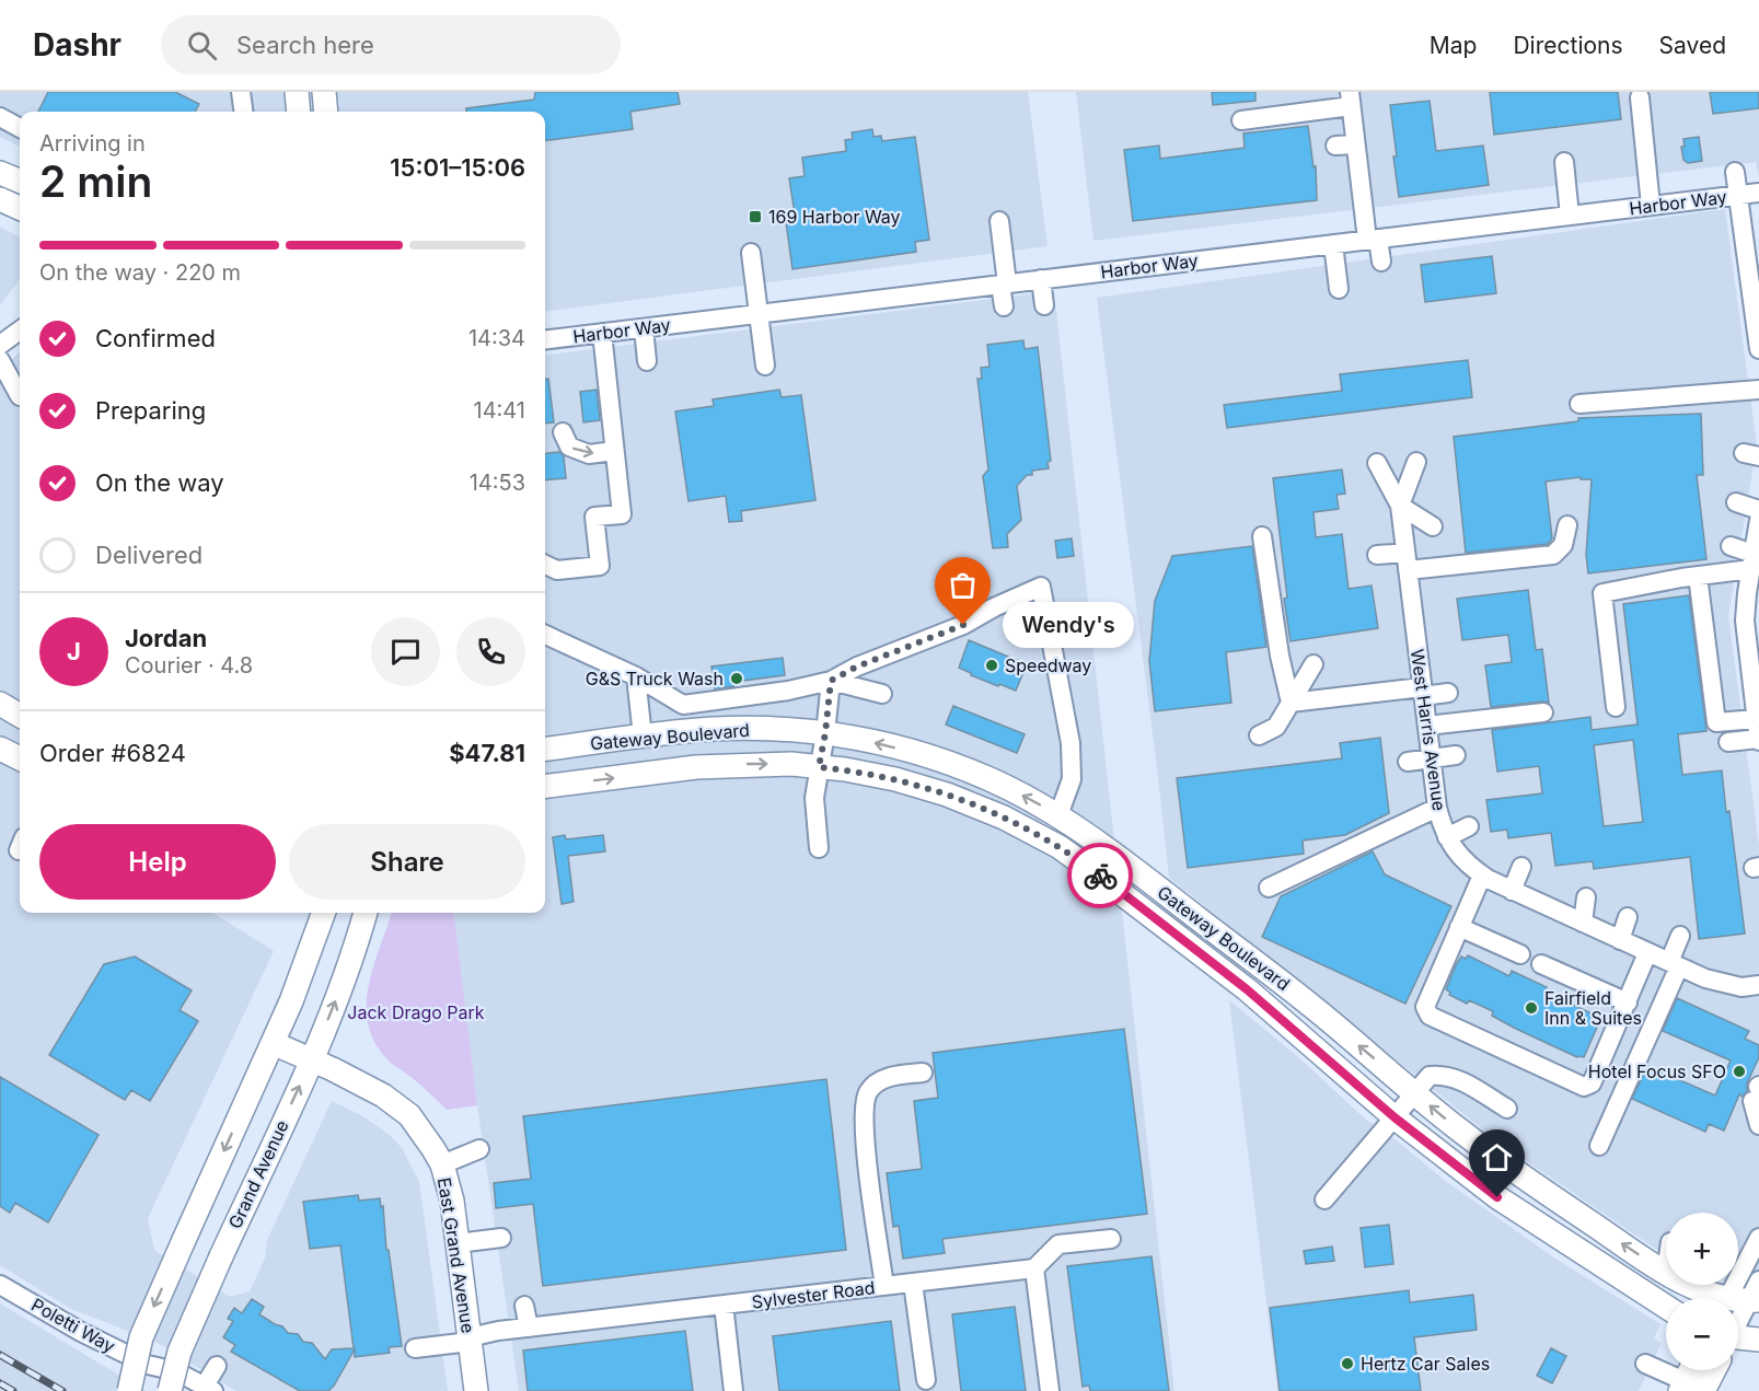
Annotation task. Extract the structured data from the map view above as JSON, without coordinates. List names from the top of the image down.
{
  "streets": {
    "main road": ["Gateway Boulevard", "Grand Avenue", "East Grand Avenue"],
    "street": [
      "Harbor Way",
      "West Harris Avenue",
      "Sylvester Road",
      "Poletti Way"
    ]
  },
  "crossings": [
    ["Grand Avenue", "East Grand Avenue"],
    ["East Grand Avenue", "Sylvester Road"]
  ],
  "parks": ["Jack Drago Park"],
  "places": {
    "transit": ["169 Harbor Way"],
    "other": [
      "Wendy's",
      "Speedway",
      "G&S Truck Wash",
      "Fairfield Inn & Suites",
      "Hotel Focus SFO",
      "Hertz Car Sales"
    ]
  },
  "page": {
    "header": "Dashr",
    "search": "Search here",
    "nav": ["Map", "Directions", "Saved"],
    "heading": ["2 min", "Arriving in", "15:01–15:06"],
    "panel": [
      "Jordan",
      "Courier · 4.8",
      "Order #6824",
      "$47.81"
    ],
    "bar": "On the way · 220 m",
    "list": [
      ["Confirmed", "14:34"],
      ["Preparing", "14:41"],
      ["On the way", "14:53"],
      "Delivered"
    ],
    "bubble": "Wendy's",
    "round": "J",
    "buttons": ["Help", "Share"],
    "map_buttons": ["+", "−"]
  }
}
